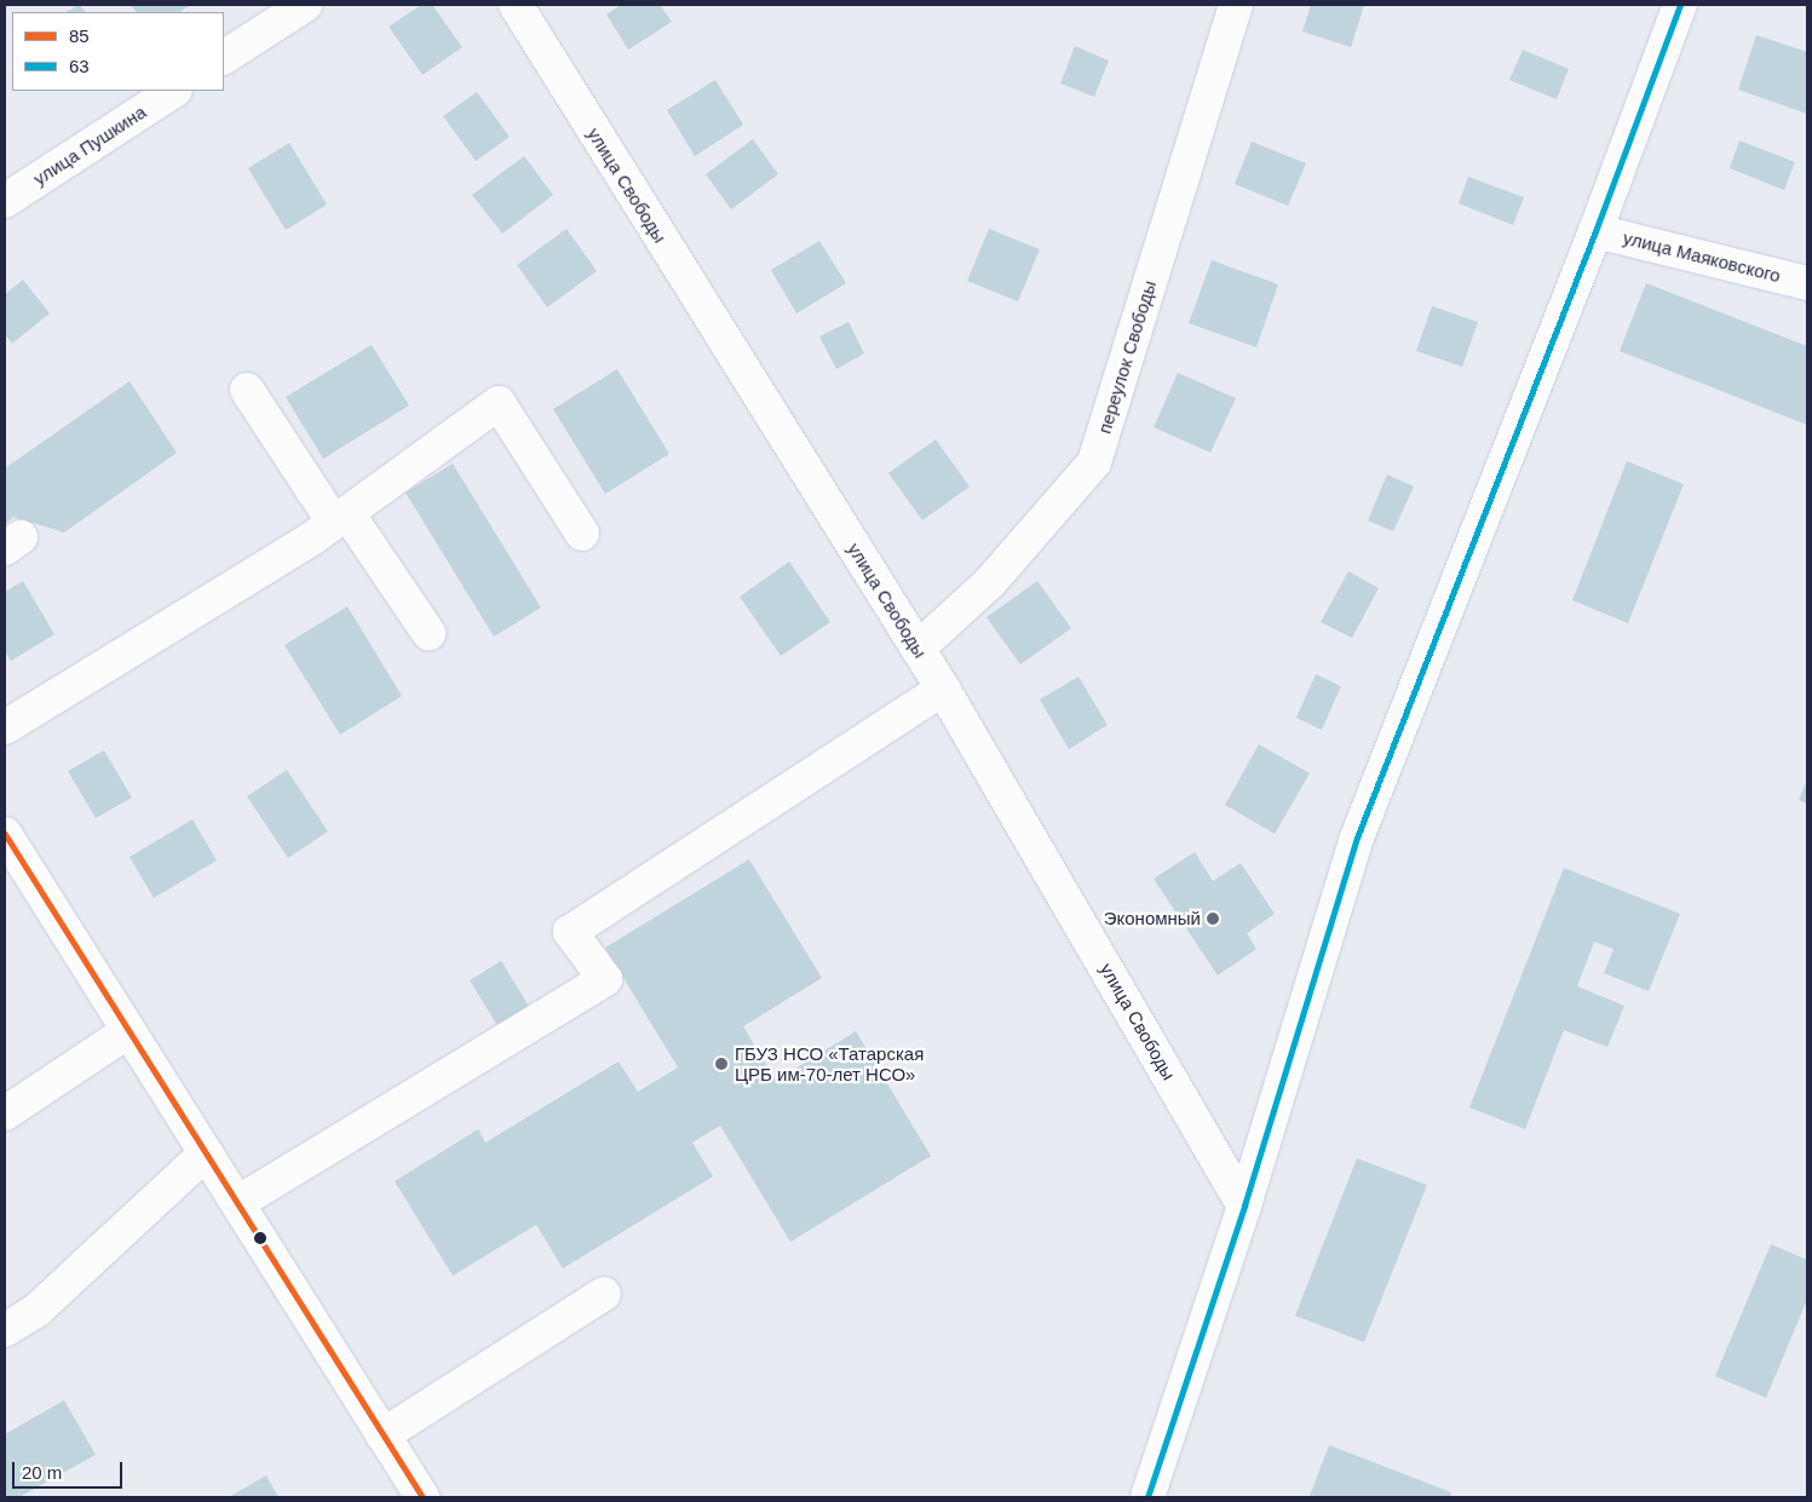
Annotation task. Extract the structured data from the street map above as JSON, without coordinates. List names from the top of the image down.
{
  "streets": {
    "street": [
      "улица Пушкина",
      "улица Свободы",
      "улица Маяковского",
      "переулок Свободы"
    ]
  },
  "crossings": [
    ["улица Свободы", "переулок Свободы"]
  ],
  "places": ["Экономный", "ГБУЗ НСО «Татарская ЦРБ им-70-лет НСО»"],
  "lines": ["transit line 63", "transit line 85"],
  "legend": ["85", "63"],
  "scale_bar": "20 m"
}
